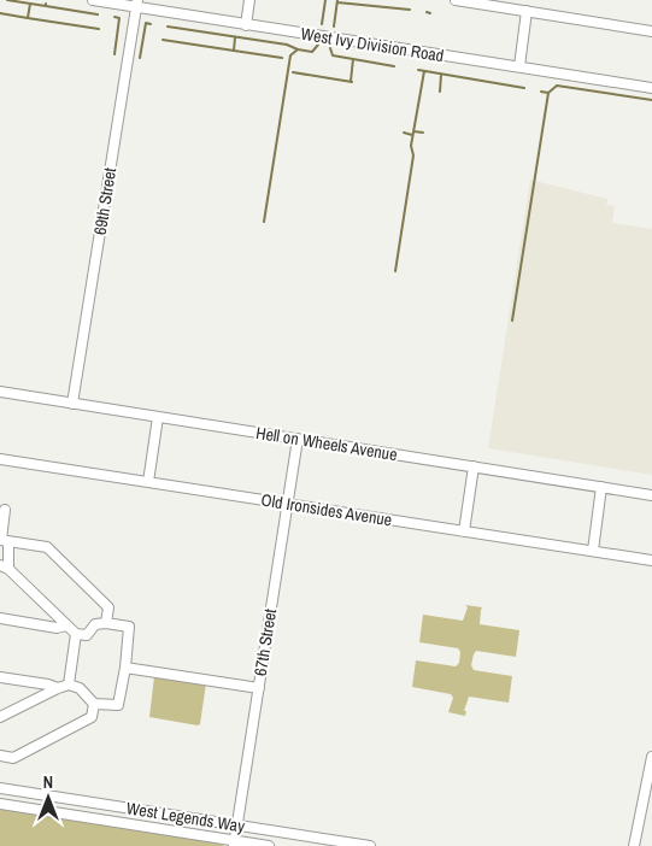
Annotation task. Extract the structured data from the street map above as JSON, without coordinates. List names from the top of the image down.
{
  "streets": {
    "street": [
      "West Ivy Division Road",
      "69th Street",
      "Hell on Wheels Avenue",
      "Old Ironsides Avenue",
      "67th Street",
      "West Legends Way"
    ]
  },
  "crossings": [
    ["West Ivy Division Road", "69th Street"],
    ["69th Street", "Hell on Wheels Avenue"],
    ["Hell on Wheels Avenue", "67th Street"],
    ["Old Ironsides Avenue", "67th Street"],
    ["67th Street", "West Legends Way"]
  ],
  "north": "top"
}
